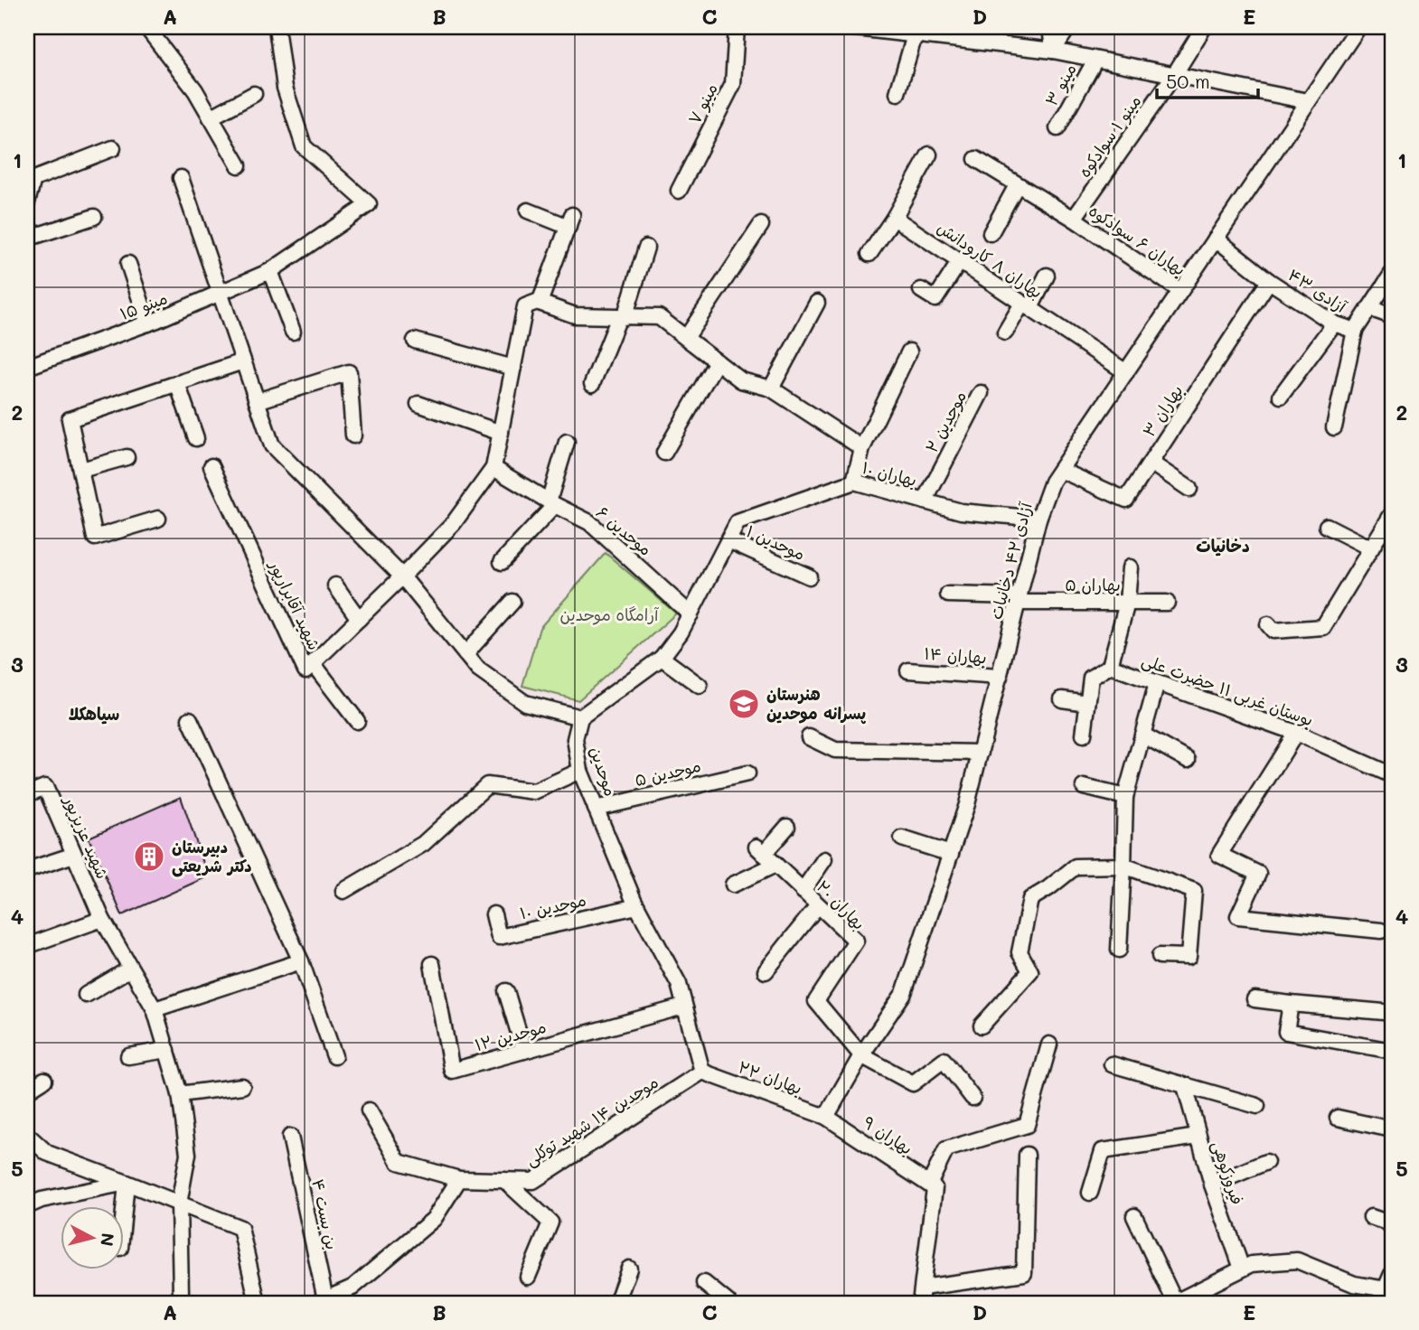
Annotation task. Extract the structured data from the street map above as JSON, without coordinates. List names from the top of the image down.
{
  "streets": {
    "street": [
      "مینو ۳",
      "مینو ۷",
      "مینو ۱ سوادکوه",
      "بهاران ۶ سوادکوه",
      "بهاران ۸ کارودانش",
      "آزادی ۴۳",
      "مینو ۱۵",
      "بهاران ۳",
      "موحدین ۲",
      "بهاران ۱۰",
      "موحدین ۶",
      "موحدین ۱",
      "آزادی ۴۲ دخانیات",
      "بهاران ۵",
      "شهید آقابرارپور",
      "بهاران ۱۴",
      "بوستان غربی ۱۱ حضرت علی",
      "موحدین",
      "موحدین ۵",
      "شهید عزیزپور",
      "بهاران ۲۰",
      "موحدین ۱۰",
      "موحدین ۱۲",
      "بهاران ۲۲",
      "موحدین ۱۴ شهید توکلی",
      "بهاران ۹",
      "فیروزکوهی",
      "بن بست ۴"
    ]
  },
  "crossings": [
    ["مینو ۱ سوادکوه", "بهاران ۶ سوادکوه"],
    ["بهاران ۶ سوادکوه", "آزادی ۴۲ دخانیات"],
    ["بهاران ۸ کارودانش", "آزادی ۴۲ دخانیات"],
    ["آزادی ۴۳", "بهاران ۳"],
    ["آزادی ۴۳", "آزادی ۴۲ دخانیات"],
    ["بهاران ۳", "آزادی ۴۲ دخانیات"],
    ["موحدین ۲", "بهاران ۱۰"],
    ["بهاران ۱۰", "موحدین ۱"],
    ["بهاران ۱۰", "آزادی ۴۲ دخانیات"],
    ["موحدین ۶", "شهید آقابرارپور"],
    ["آزادی ۴۲ دخانیات", "بهاران ۵"],
    ["آزادی ۴۲ دخانیات", "بهاران ۱۴"],
    ["آزادی ۴۲ دخانیات", "بهاران ۲۰"],
    ["آزادی ۴۲ دخانیات", "بهاران ۲۲"],
    ["آزادی ۴۲ دخانیات", "بهاران ۹"],
    ["موحدین", "موحدین ۵"],
    ["موحدین", "موحدین ۱۰"],
    ["موحدین", "موحدین ۱۲"],
    ["موحدین", "بهاران ۲۲"],
    ["موحدین", "موحدین ۱۴ شهید توکلی"],
    ["بهاران ۲۲", "موحدین ۱۴ شهید توکلی"],
    ["بهاران ۲۲", "بهاران ۹"]
  ],
  "districts": ["دخانیات", "سیاهکلا"],
  "parks": ["آرامگاه موحدین"],
  "places": {
    "school or university": ["هنرستان پسرانه موحدین"],
    "building": ["دبیرستان دکتر شریعتی"]
  },
  "scale_bar": "50 m",
  "north": "right",
  "grid": {
    "columns": [
      "A",
      "B",
      "C",
      "D",
      "E"
    ],
    "rows": [
      "1",
      "2",
      "3",
      "4",
      "5"
    ]
  }
}
